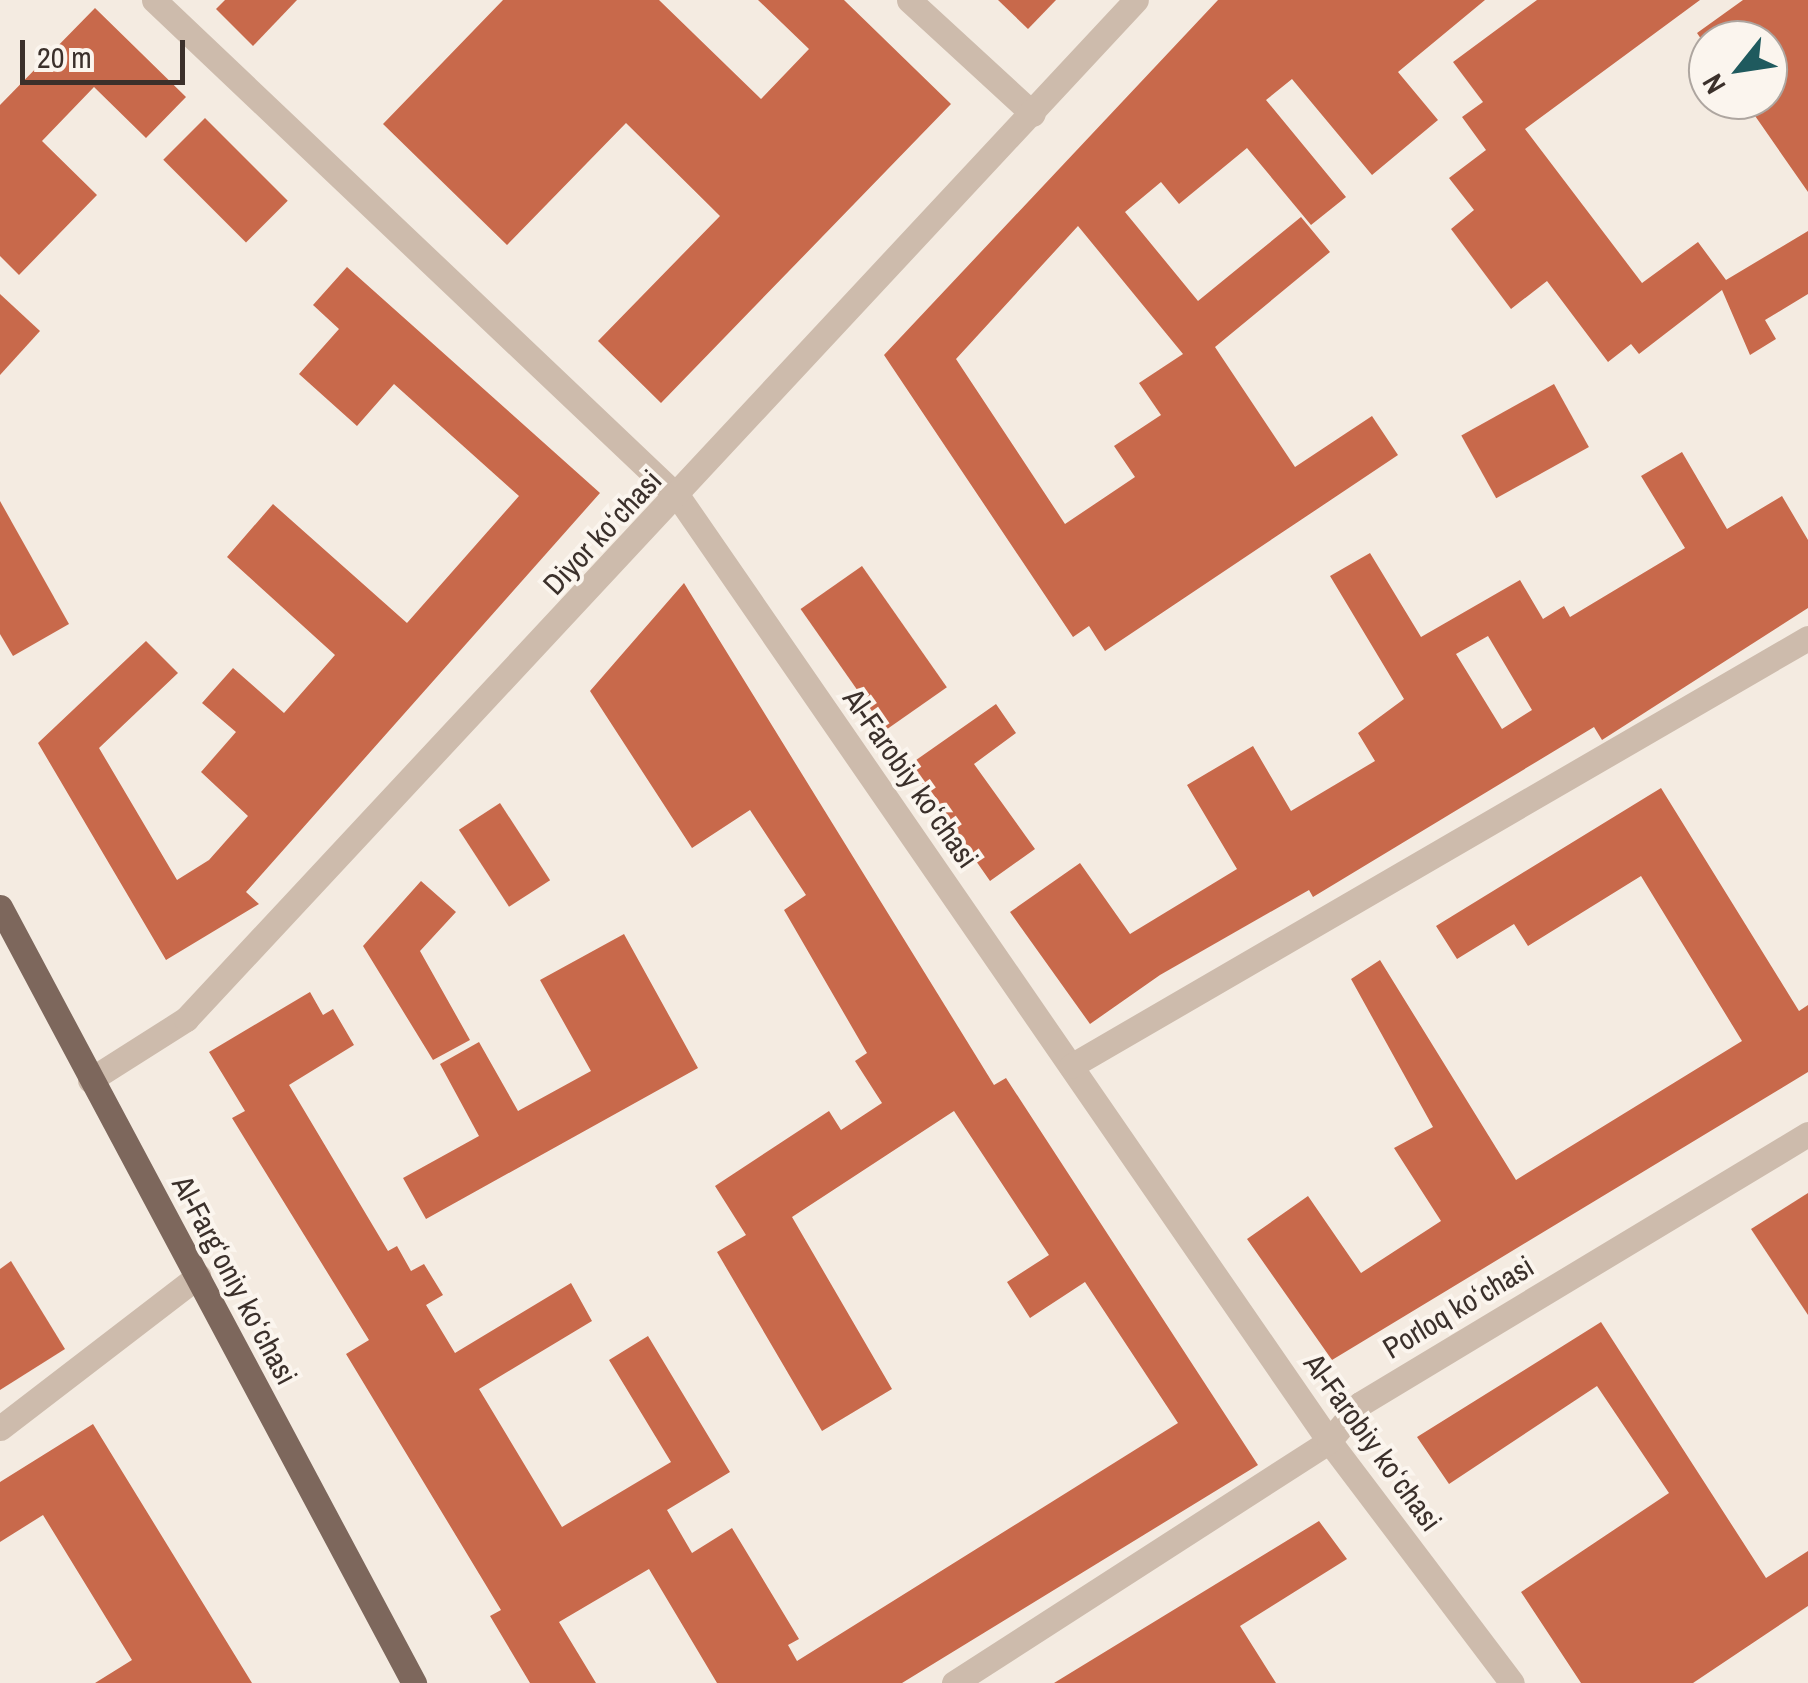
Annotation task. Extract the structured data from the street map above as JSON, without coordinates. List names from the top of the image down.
{
  "streets": {
    "main road": ["Al-Fargʻoniy koʻchasi"],
    "street": ["Diyor koʻchasi", "Al-Farobiy koʻchasi", "Porloq koʻchasi"]
  },
  "crossings": [
    ["Diyor koʻchasi", "Al-Farobiy koʻchasi"],
    ["Diyor koʻchasi", "Al-Fargʻoniy koʻchasi"],
    ["Al-Farobiy koʻchasi", "Porloq koʻchasi"]
  ],
  "scale_bar": "20 m",
  "north": "bottom left"
}
